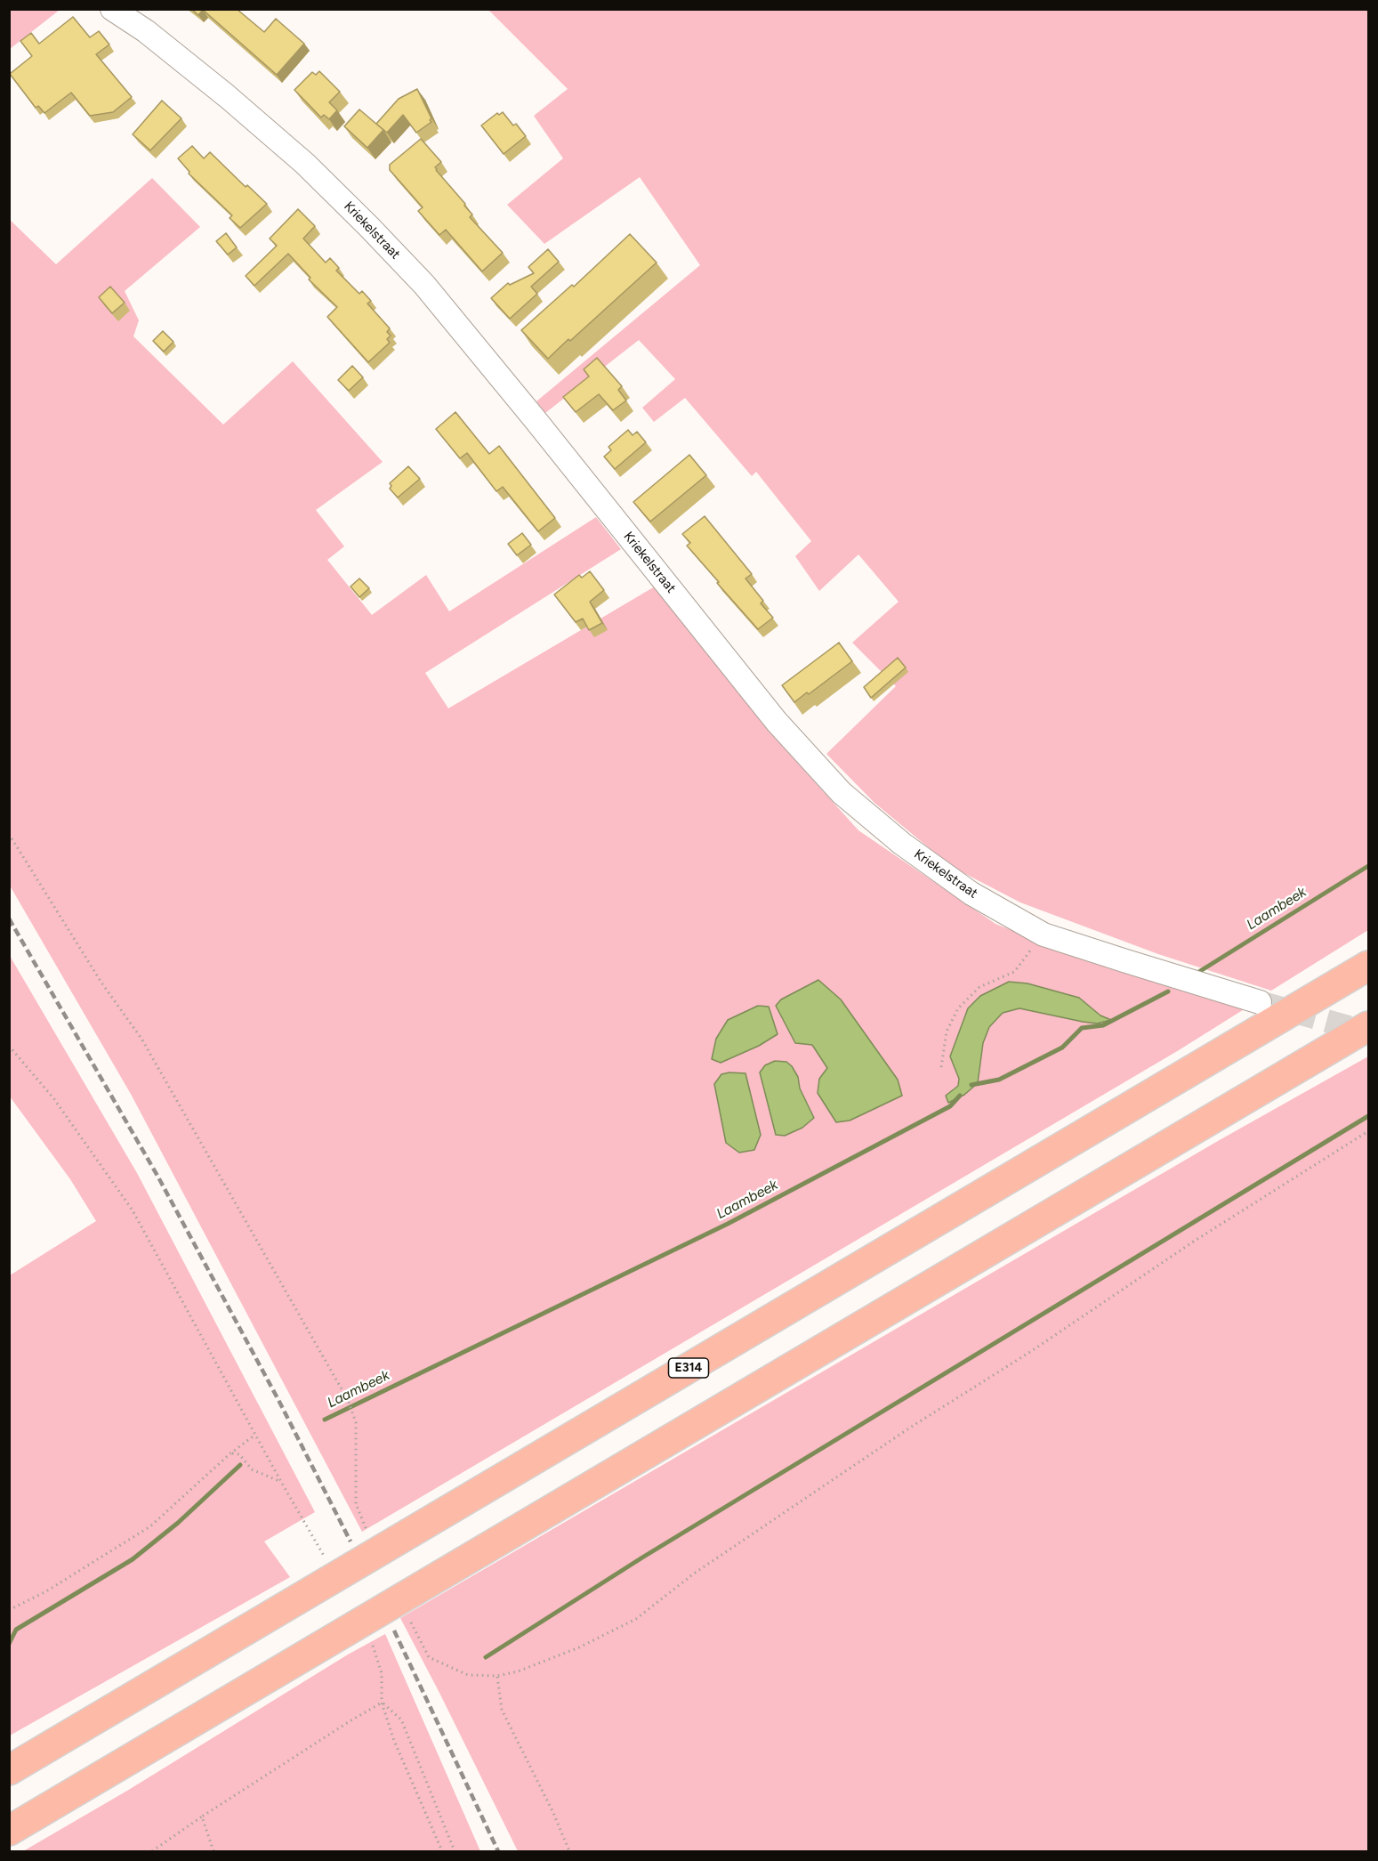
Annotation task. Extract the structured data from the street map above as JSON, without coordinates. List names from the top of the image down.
{
  "streets": {
    "highway": ["E314"],
    "street": ["Kriekelstraat"]
  },
  "water": ["Laambeek"]
}
